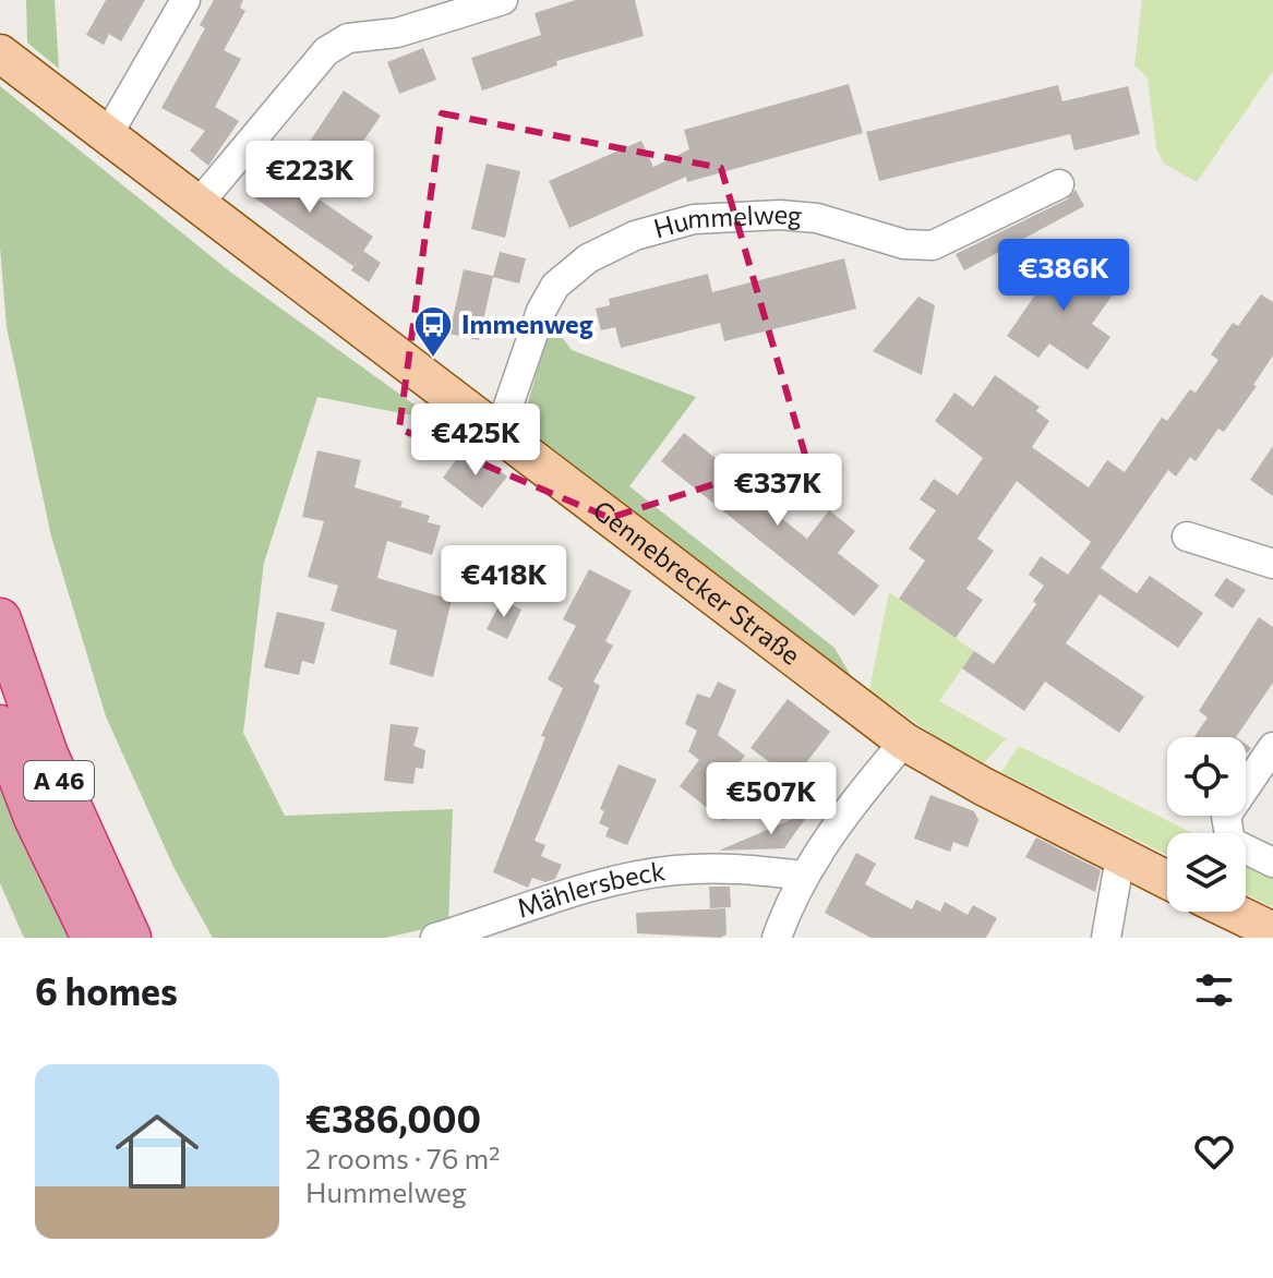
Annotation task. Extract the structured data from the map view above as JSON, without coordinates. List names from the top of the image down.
{
  "streets": {
    "highway": ["A 46"],
    "main road": ["Gennebrecker Straße"],
    "street": ["Hummelweg", "Mählersbeck"]
  },
  "crossings": [
    ["Hummelweg", "Gennebrecker Straße"]
  ],
  "places": {
    "bus stop": ["Immenweg"]
  },
  "page": {
    "price": [
      "€223K",
      "€386K",
      "€425K",
      "€337K",
      "€418K",
      "€507K"
    ],
    "heading": "6 homes",
    "list": [
      {
        "name": "€386,000",
        "note": "2 rooms · 76 m² · Hummelweg"
      }
    ]
  }
}
